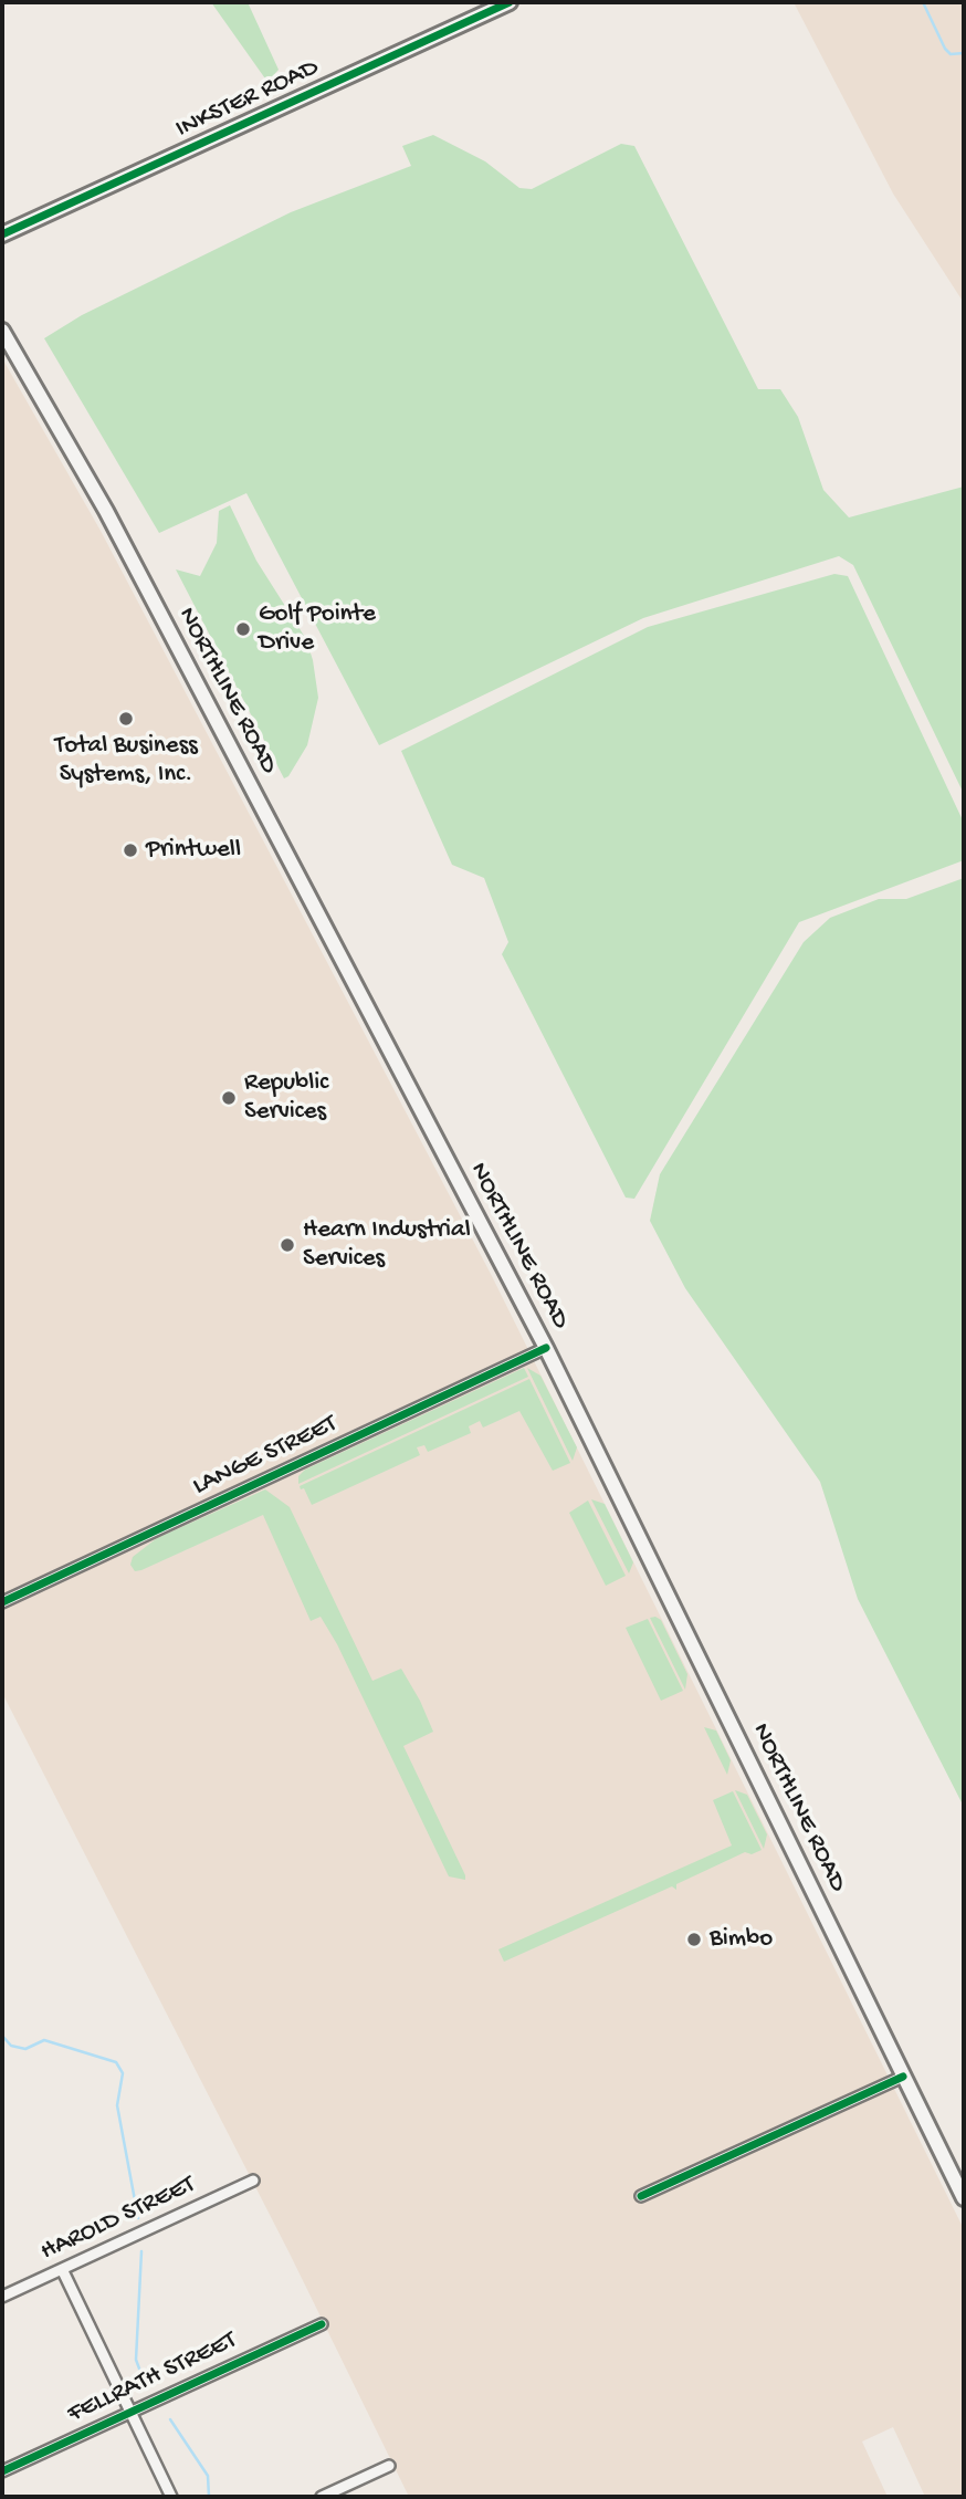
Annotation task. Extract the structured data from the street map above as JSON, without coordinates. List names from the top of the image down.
{
  "streets": {
    "main road": ["INKSTER ROAD", "NORTHLINE ROAD"],
    "street": ["LANGE STREET", "HAROLD STREET", "FELLRATH STREET"]
  },
  "crossings": [
    ["NORTHLINE ROAD", "LANGE STREET"]
  ],
  "places": [
    "Golf Pointe Drive",
    "Total Business Systems, Inc.",
    "Printwell",
    "Republic Services",
    "Hearn Industrial Services",
    "Bimbo"
  ]
}
